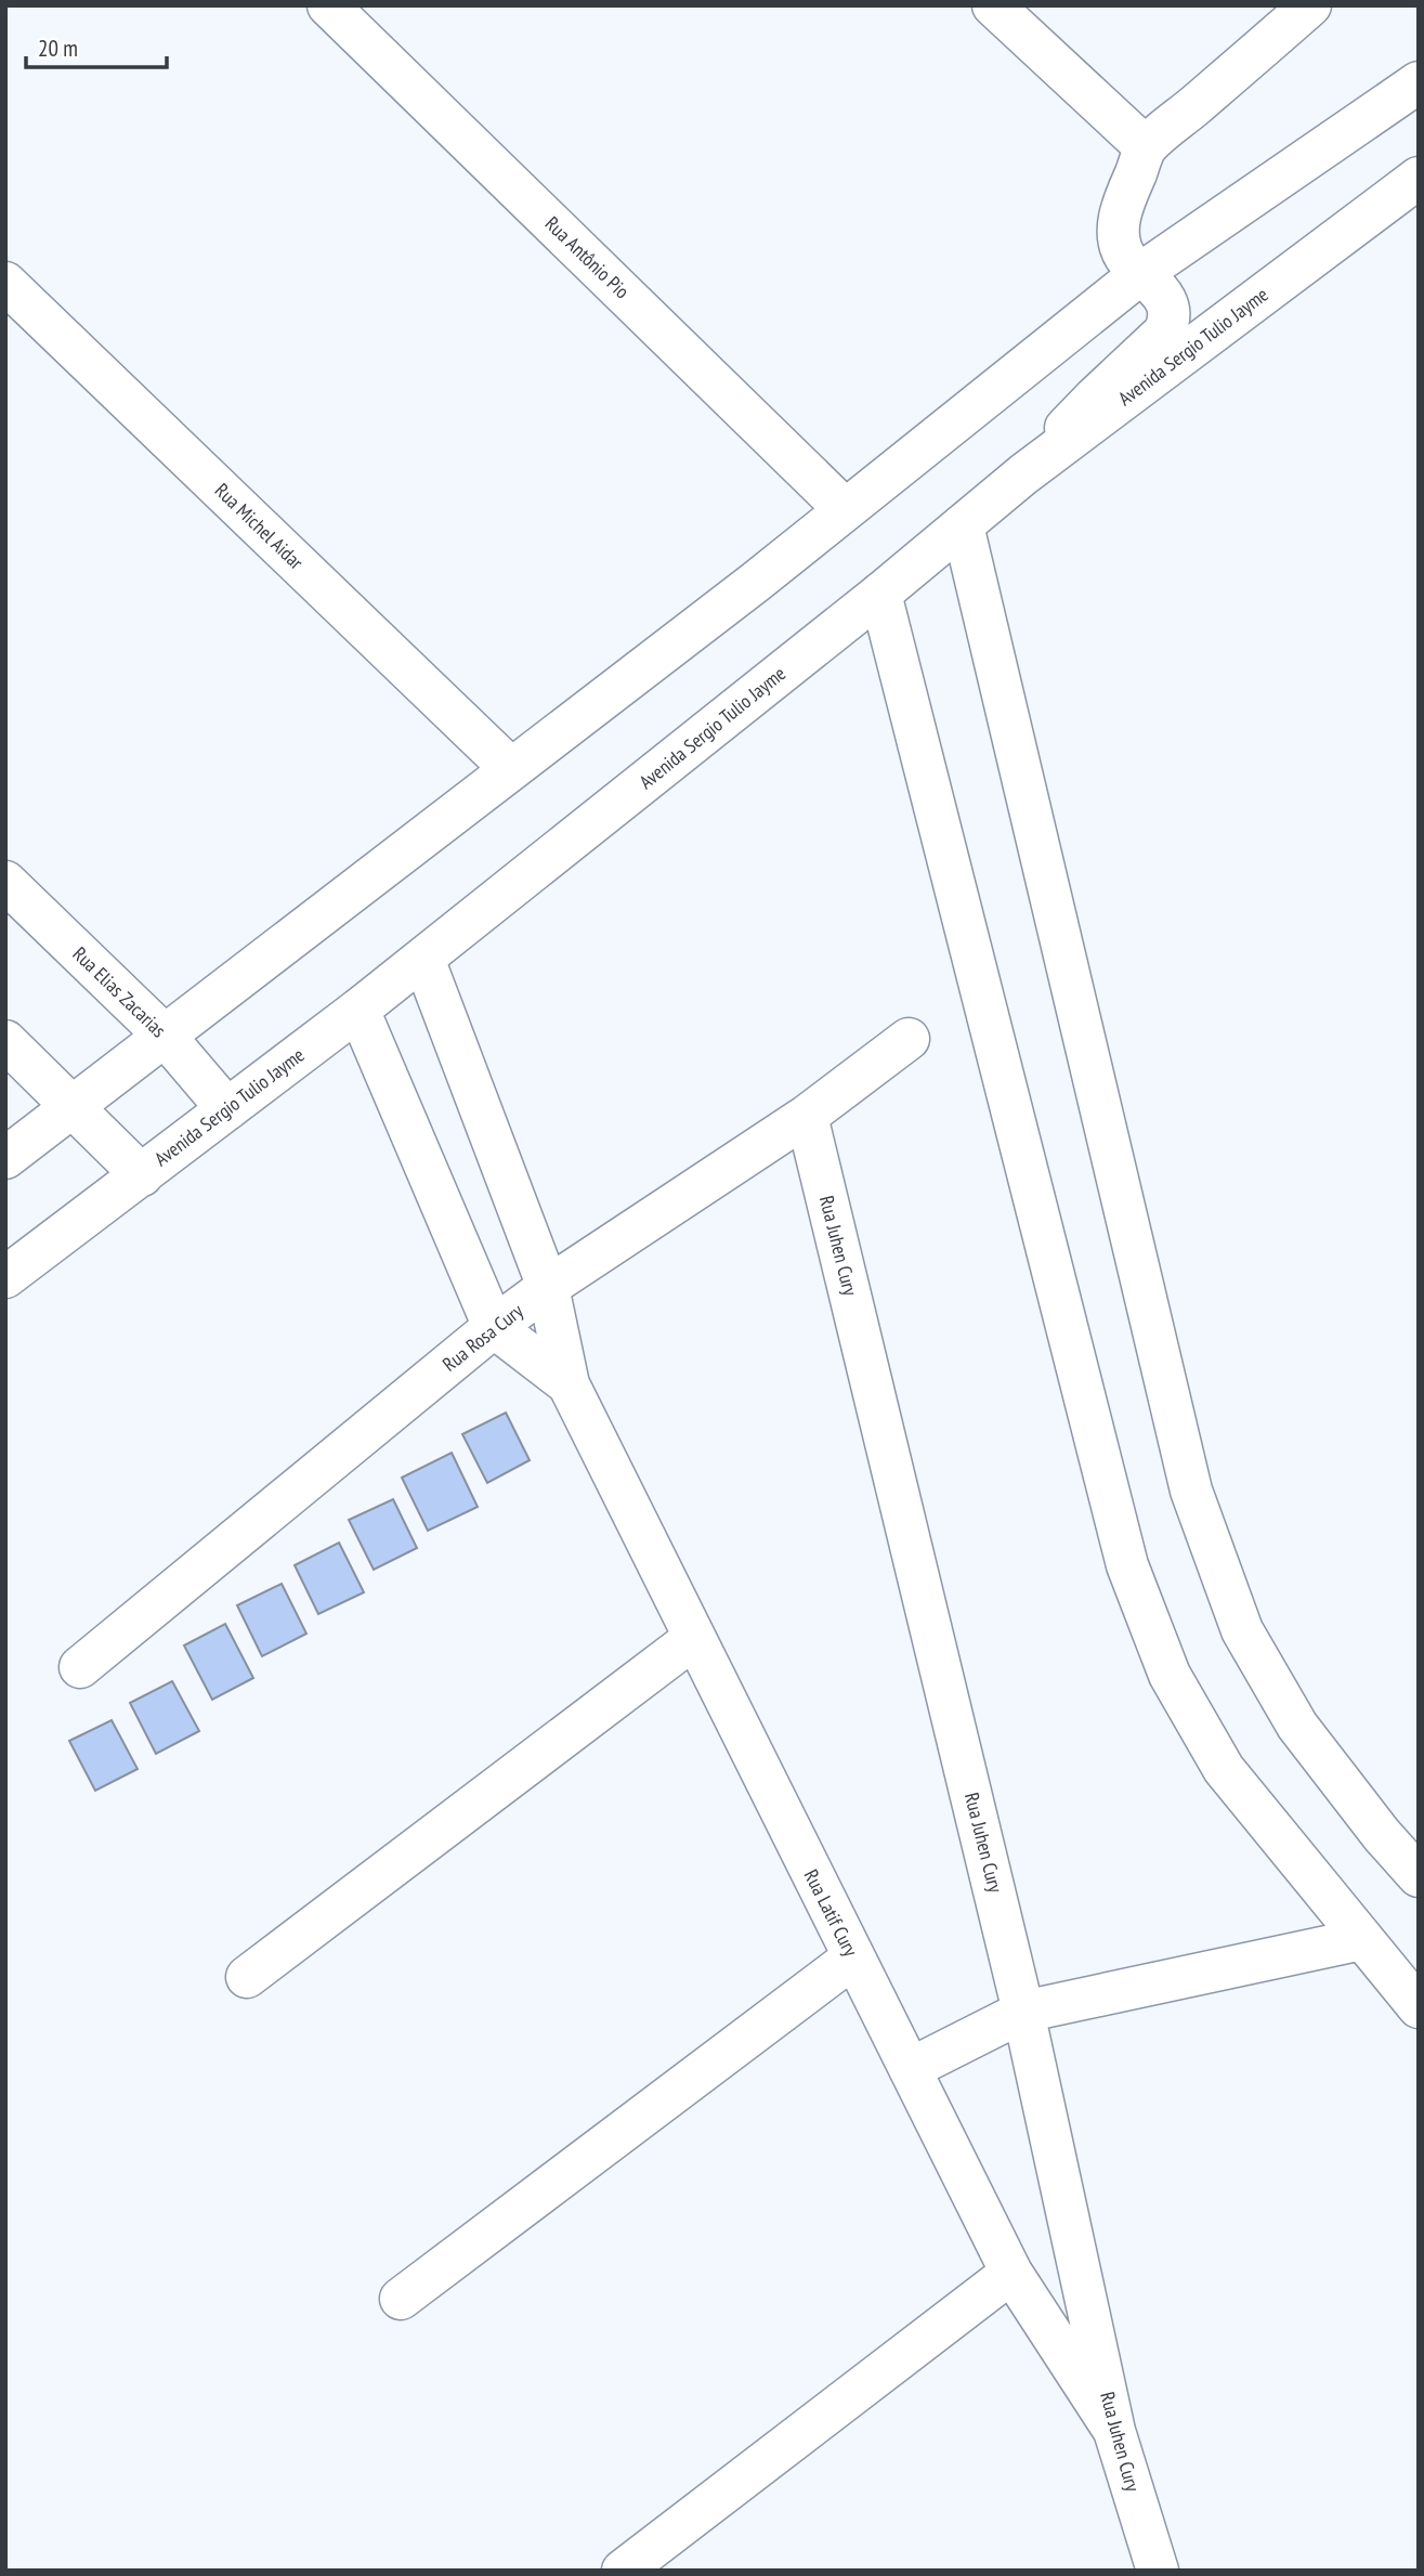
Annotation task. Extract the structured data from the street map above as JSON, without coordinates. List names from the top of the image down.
{
  "streets": {
    "street": [
      "Rua Antônio Pio",
      "Avenida Sergio Tulio Jayme",
      "Rua Michel Aidar",
      "Rua Elias Zacarias",
      "Rua Juhen Cury",
      "Rua Rosa Cury",
      "Rua Latif Cury"
    ]
  },
  "crossings": [
    ["Avenida Sergio Tulio Jayme", "Rua Elias Zacarias"],
    ["Avenida Sergio Tulio Jayme", "Rua Latif Cury"],
    ["Rua Juhen Cury", "Rua Rosa Cury"],
    ["Rua Juhen Cury", "Rua Latif Cury"],
    ["Rua Rosa Cury", "Rua Latif Cury"]
  ],
  "scale_bar": "20 m"
}
